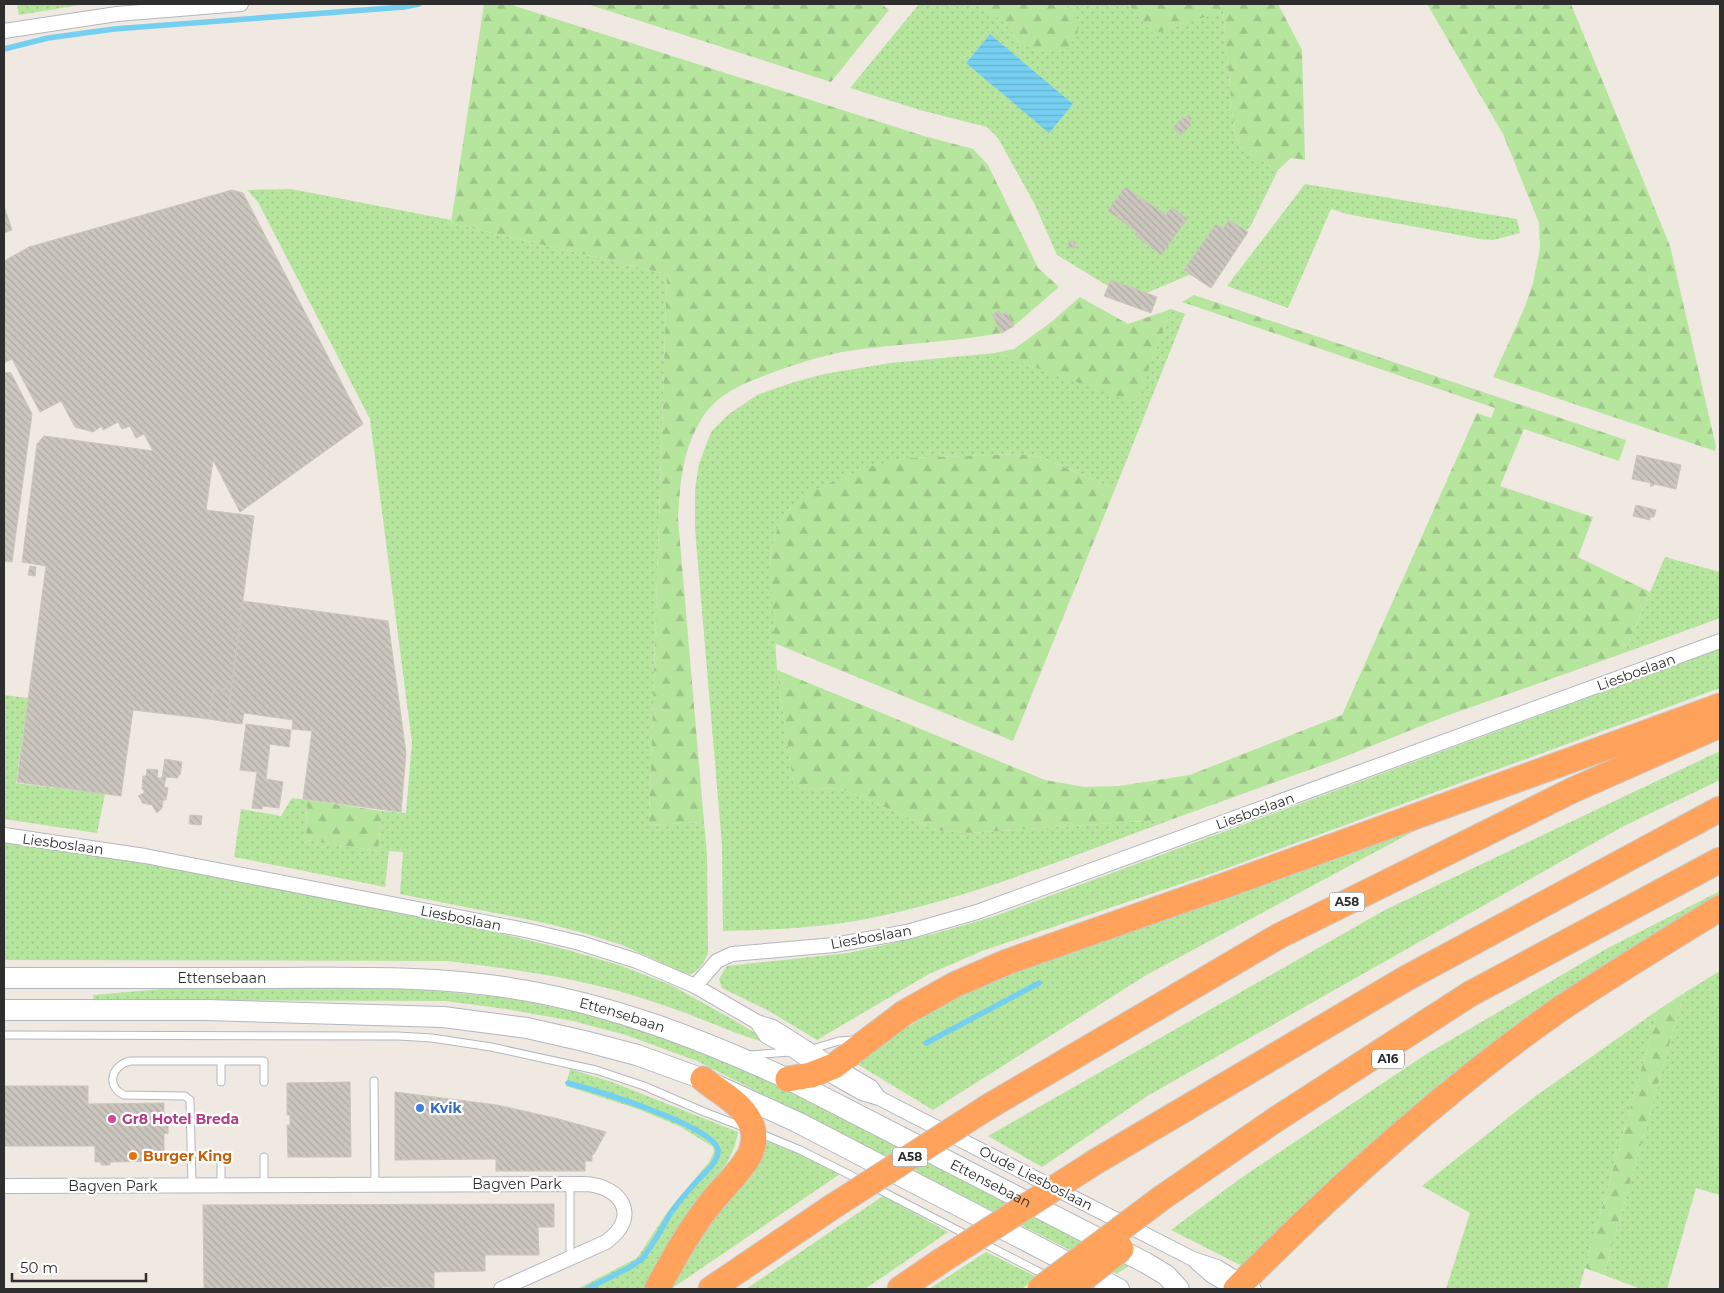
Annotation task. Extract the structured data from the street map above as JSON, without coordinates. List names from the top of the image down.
{
  "streets": {
    "highway": ["A58"],
    "main road": ["Ettensebaan"],
    "street": ["Liesboslaan", "Oude Liesboslaan", "Bagven Park"]
  },
  "crossings": [
    ["Liesboslaan", "Oude Liesboslaan"]
  ],
  "places": ["Kvik", "Gr8 Hotel Breda", "Burger King"],
  "scale_bar": "50 m"
}
